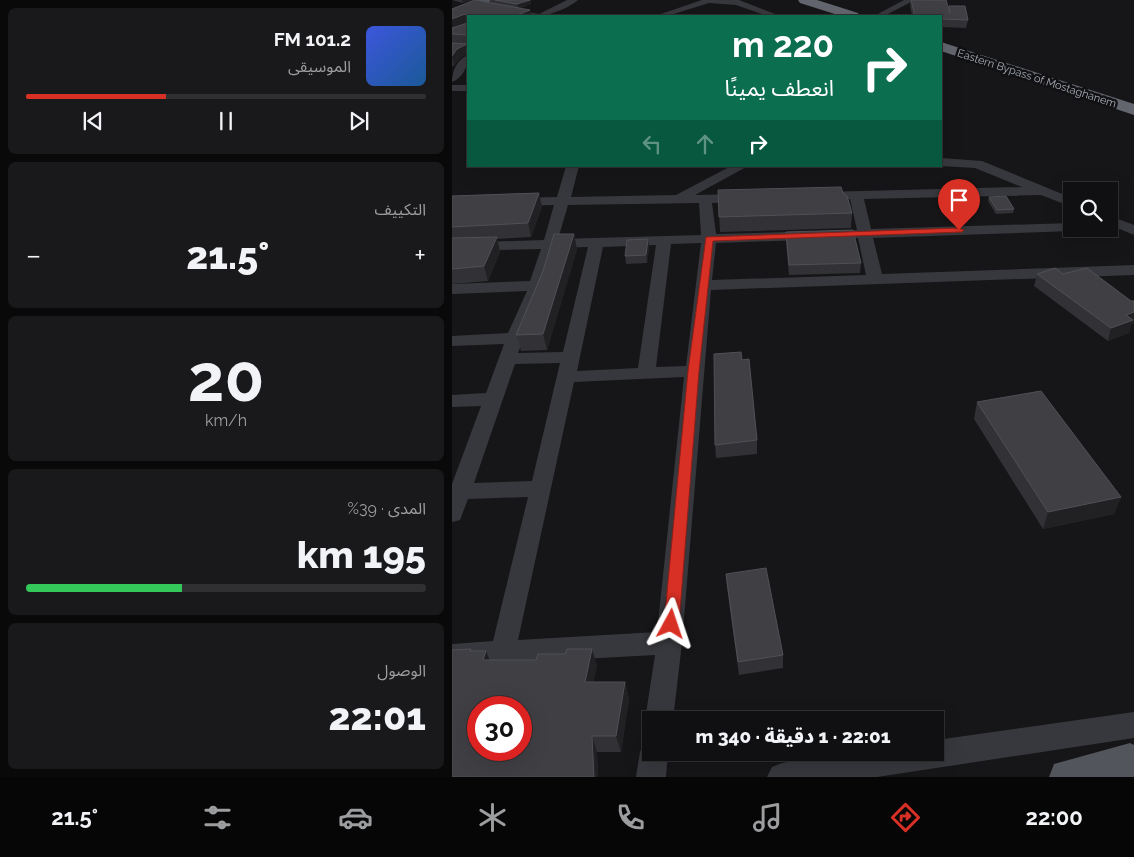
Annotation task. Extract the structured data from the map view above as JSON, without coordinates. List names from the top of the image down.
{
  "streets": {
    "highway": ["Eastern Bypass of Mostaghanem"]
  },
  "page": {
    "turn": ["220 m", "انعطف يمينًا"],
    "song": ["101.2 FM", "الموسيقى"],
    "tile": [
      "التكييف",
      ["20", "km/h"],
      ["المدى · 39%", "195 km"],
      ["الوصول", "22:01"]
    ],
    "heat": ["−", "21.5°", "+"],
    "limit": "30",
    "trip": "22:01 · 1 دقيقة · 340 m",
    "tabs": ["22:00", "21.5°"]
  }
}
